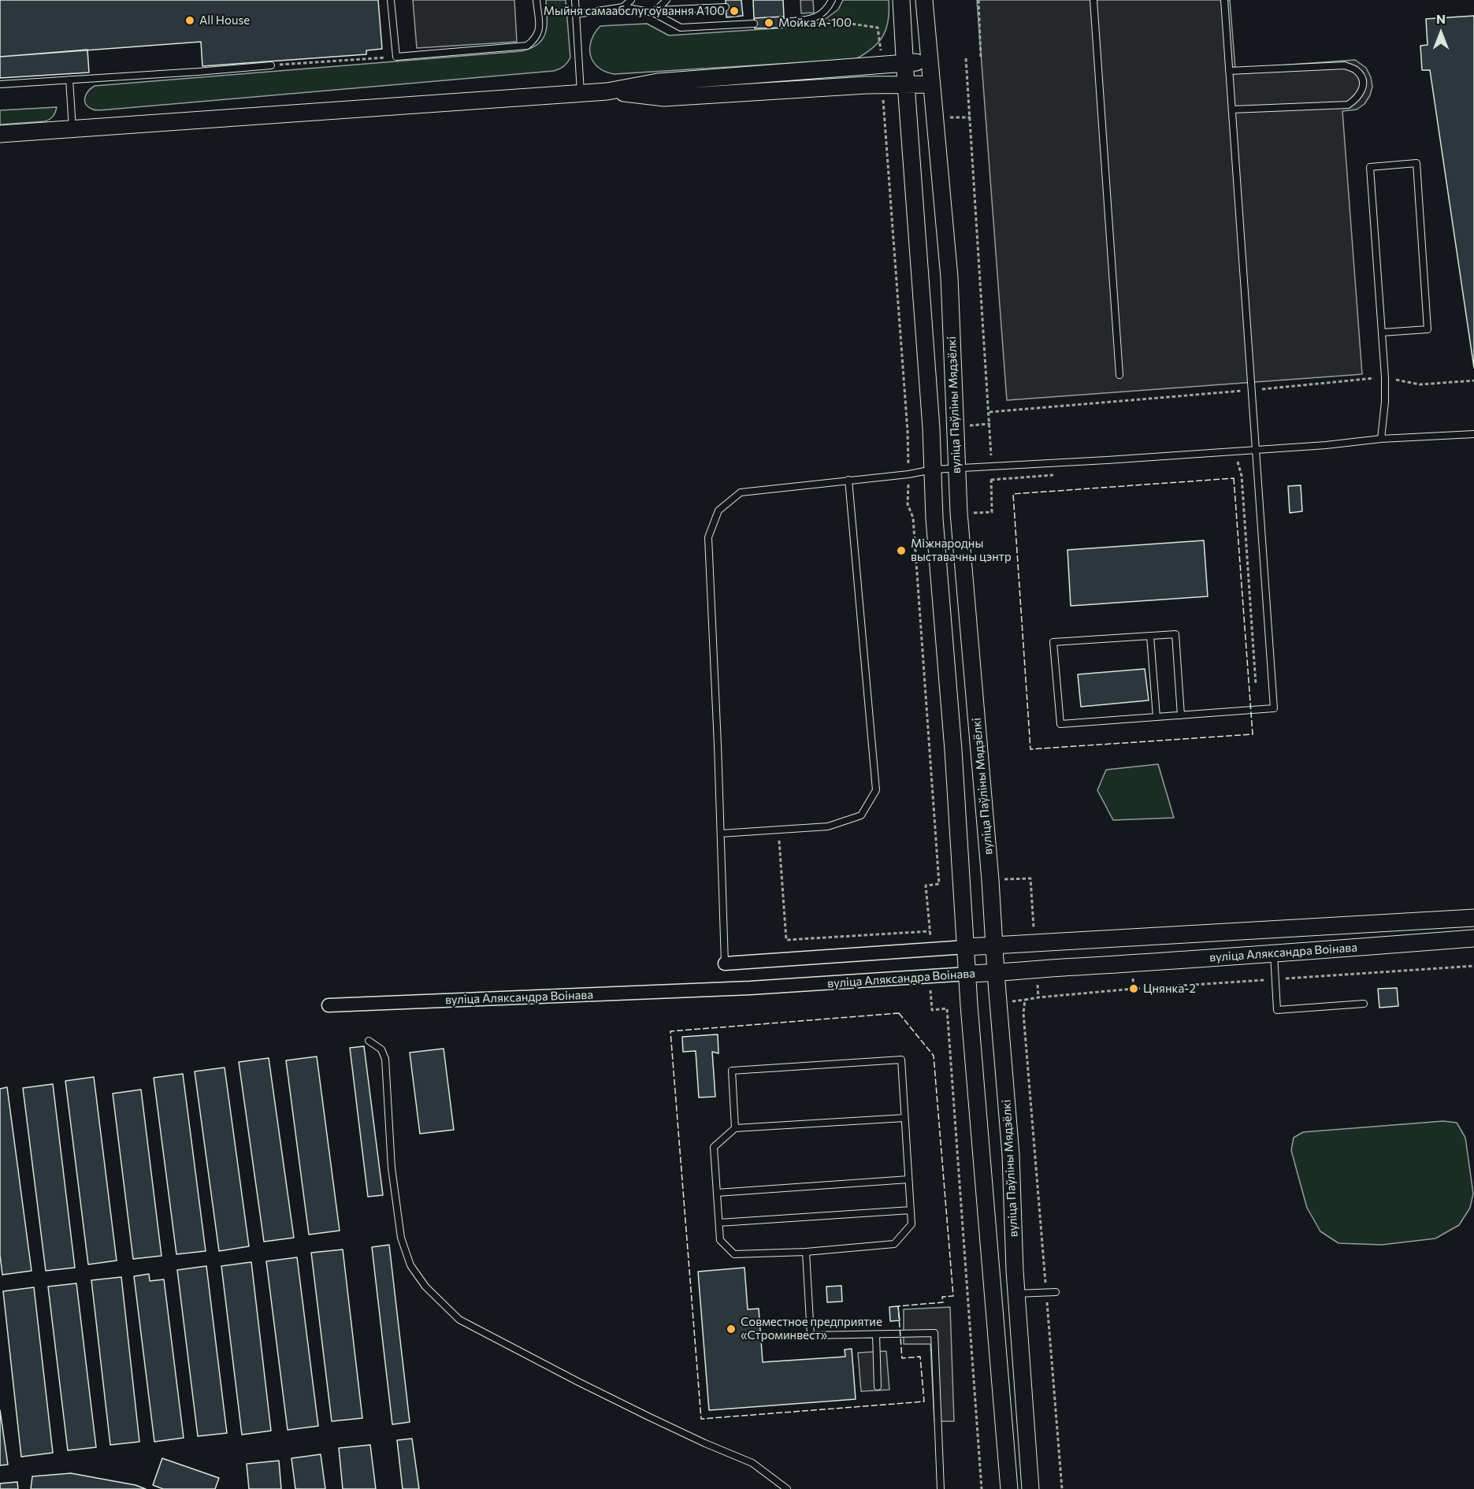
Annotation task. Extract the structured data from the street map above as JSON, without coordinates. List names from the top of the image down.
{
  "streets": {
    "street": ["вуліца Паўліны Мядзёлкі", "вуліца Аляксандра Воінава"]
  },
  "crossings": [
    ["вуліца Паўліны Мядзёлкі", "вуліца Аляксандра Воінава"]
  ],
  "places": [
    "Мыйня самаабслугоўвання A100",
    "All House",
    "Мойка A-100",
    "Міжнародны выставачны цэнтр",
    "Цнянка-2",
    "Совместное предприятие «Строминвест»"
  ],
  "north": "top"
}
